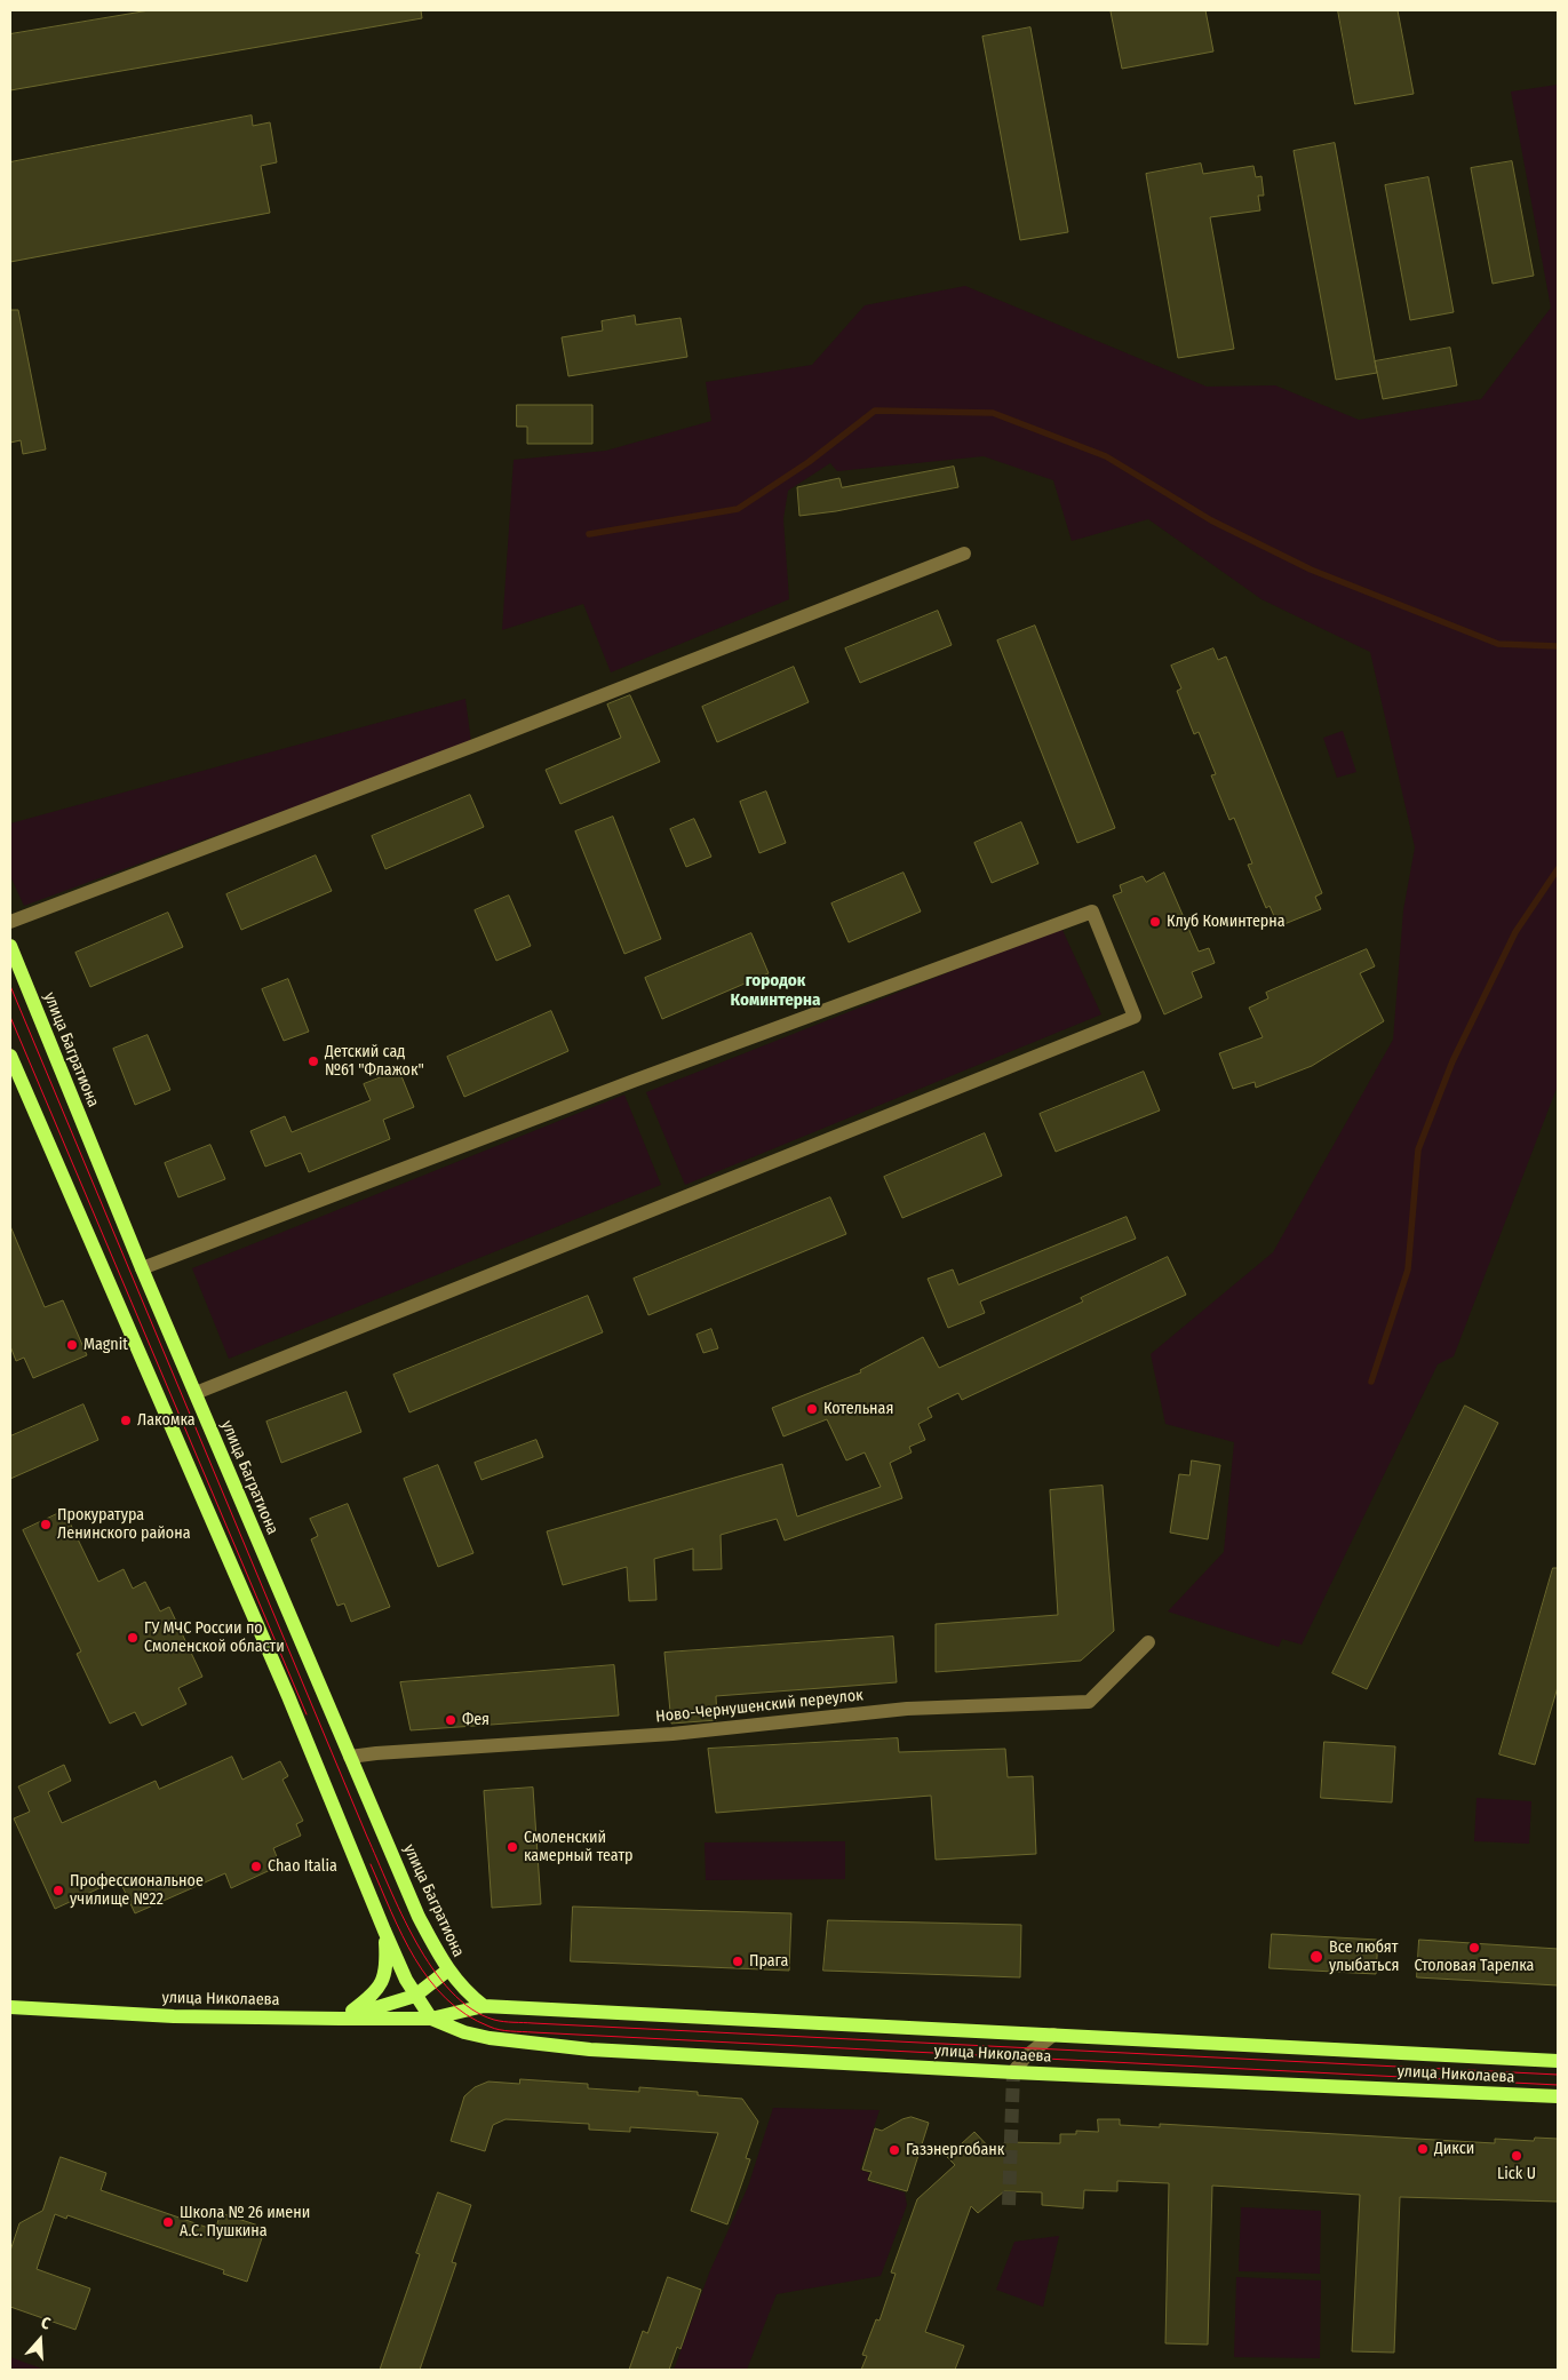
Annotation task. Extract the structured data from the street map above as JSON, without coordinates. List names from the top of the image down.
{
  "streets": {
    "main road": ["улица Багратиона", "улица Николаева"],
    "street": ["Ново-Чернушенский переулок"]
  },
  "crossings": [
    ["улица Багратиона", "Ново-Чернушенский переулок"],
    ["улица Багратиона", "улица Николаева"]
  ],
  "districts": ["городок Коминтерна"],
  "places": [
    "Клуб Коминтерна",
    "Детский сад №61 \"Флажок\"",
    "Magnit",
    "Котельная",
    "Лакомка",
    "Прокуратура Ленинского района",
    "ГУ МЧС России по Смоленской области",
    "Фея",
    "Смоленский камерный театр",
    "Chao Italia",
    "Профессиональное училище №22",
    "Столовая Тарелка",
    "Все любят улыбаться",
    "Прага",
    "Дикси",
    "Газэнергобанк",
    "Lick U",
    "Школа № 26 имени А.С. Пушкина"
  ],
  "north": "top"
}
